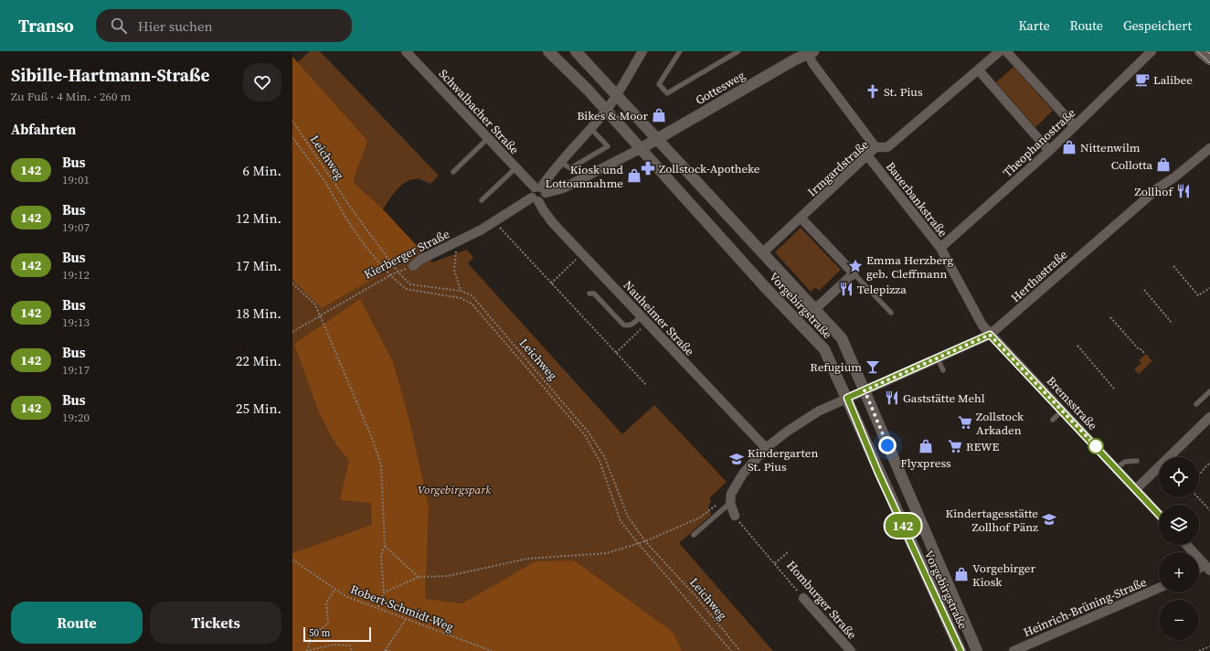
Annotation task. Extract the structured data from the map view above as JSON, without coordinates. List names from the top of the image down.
{
  "streets": {
    "main road": ["Gottesweg", "Vorgebirgstraße"],
    "street": [
      "Schwalbacher Straße",
      "Theophanostraße",
      "Irmgardstraße",
      "Bauerbankstraße",
      "Kierberger Straße",
      "Herthastraße",
      "Nauheimer Straße",
      "Bremsstraße",
      "Homburger Straße",
      "Heinrich-Brüning-Straße"
    ],
    "path": ["Leichweg", "Robert-Schmidt-Weg"]
  },
  "crossings": [
    ["Gottesweg", "Vorgebirgstraße"],
    ["Schwalbacher Straße", "Kierberger Straße"],
    ["Theophanostraße", "Bauerbankstraße"],
    ["Leichweg", "Kierberger Straße"],
    ["Irmgardstraße", "Bauerbankstraße"],
    ["Irmgardstraße", "Vorgebirgstraße"],
    ["Bauerbankstraße", "Herthastraße"],
    ["Bauerbankstraße", "Bremsstraße"],
    ["Kierberger Straße", "Vorgebirgstraße"],
    ["Kierberger Straße", "Nauheimer Straße"],
    ["Herthastraße", "Vorgebirgstraße"],
    ["Herthastraße", "Bremsstraße"]
  ],
  "parks": ["Vorgebirgspark"],
  "places": {
    "cafe": ["Lalibee"],
    "church": ["St. Pius"],
    "shop": [
      "Bikes & Moor",
      "Nittenwilm",
      "Collotta",
      "Kiosk und Lottoannahme",
      "Flyxpress",
      "Vorgebirger Kiosk"
    ],
    "pharmacy": ["Zollstock-Apotheke"],
    "restaurant": ["Zollhof", "Telepizza", "Gaststätte Mehl"],
    "place": ["Emma Herzberg geb. Cleffmann"],
    "bar": ["Refugium"],
    "supermarket": ["Zollstock Arkaden", "REWE"],
    "school or university": ["Kindergarten St. Pius", "Kindertagesstätte Zollhof Pänz"]
  },
  "lines": ["bus line 142"],
  "scale_bar": "50 m",
  "page": {
    "header": "Transo",
    "search": "Hier suchen",
    "nav": ["Karte", "Route", "Gespeichert"],
    "heading": [
      ["Sibille-Hartmann-Straße", "Zu Fuß · 4 Min. · 260 m"],
      "Abfahrten"
    ],
    "on_map": "142",
    "list": [
      {
        "mark": "142",
        "name": "Bus",
        "note": "19:01",
        "value": "6 Min."
      },
      {
        "mark": "142",
        "name": "Bus",
        "note": "19:07",
        "value": "12 Min."
      },
      {
        "mark": "142",
        "name": "Bus",
        "note": "19:12",
        "value": "17 Min."
      },
      {
        "mark": "142",
        "name": "Bus",
        "note": "19:13",
        "value": "18 Min."
      },
      {
        "mark": "142",
        "name": "Bus",
        "note": "19:17",
        "value": "22 Min."
      },
      {
        "mark": "142",
        "name": "Bus",
        "note": "19:20",
        "value": "25 Min."
      }
    ],
    "map_buttons": ["+", "−"],
    "buttons": ["Route", "Tickets"],
    "scale": "50 m"
  }
}
